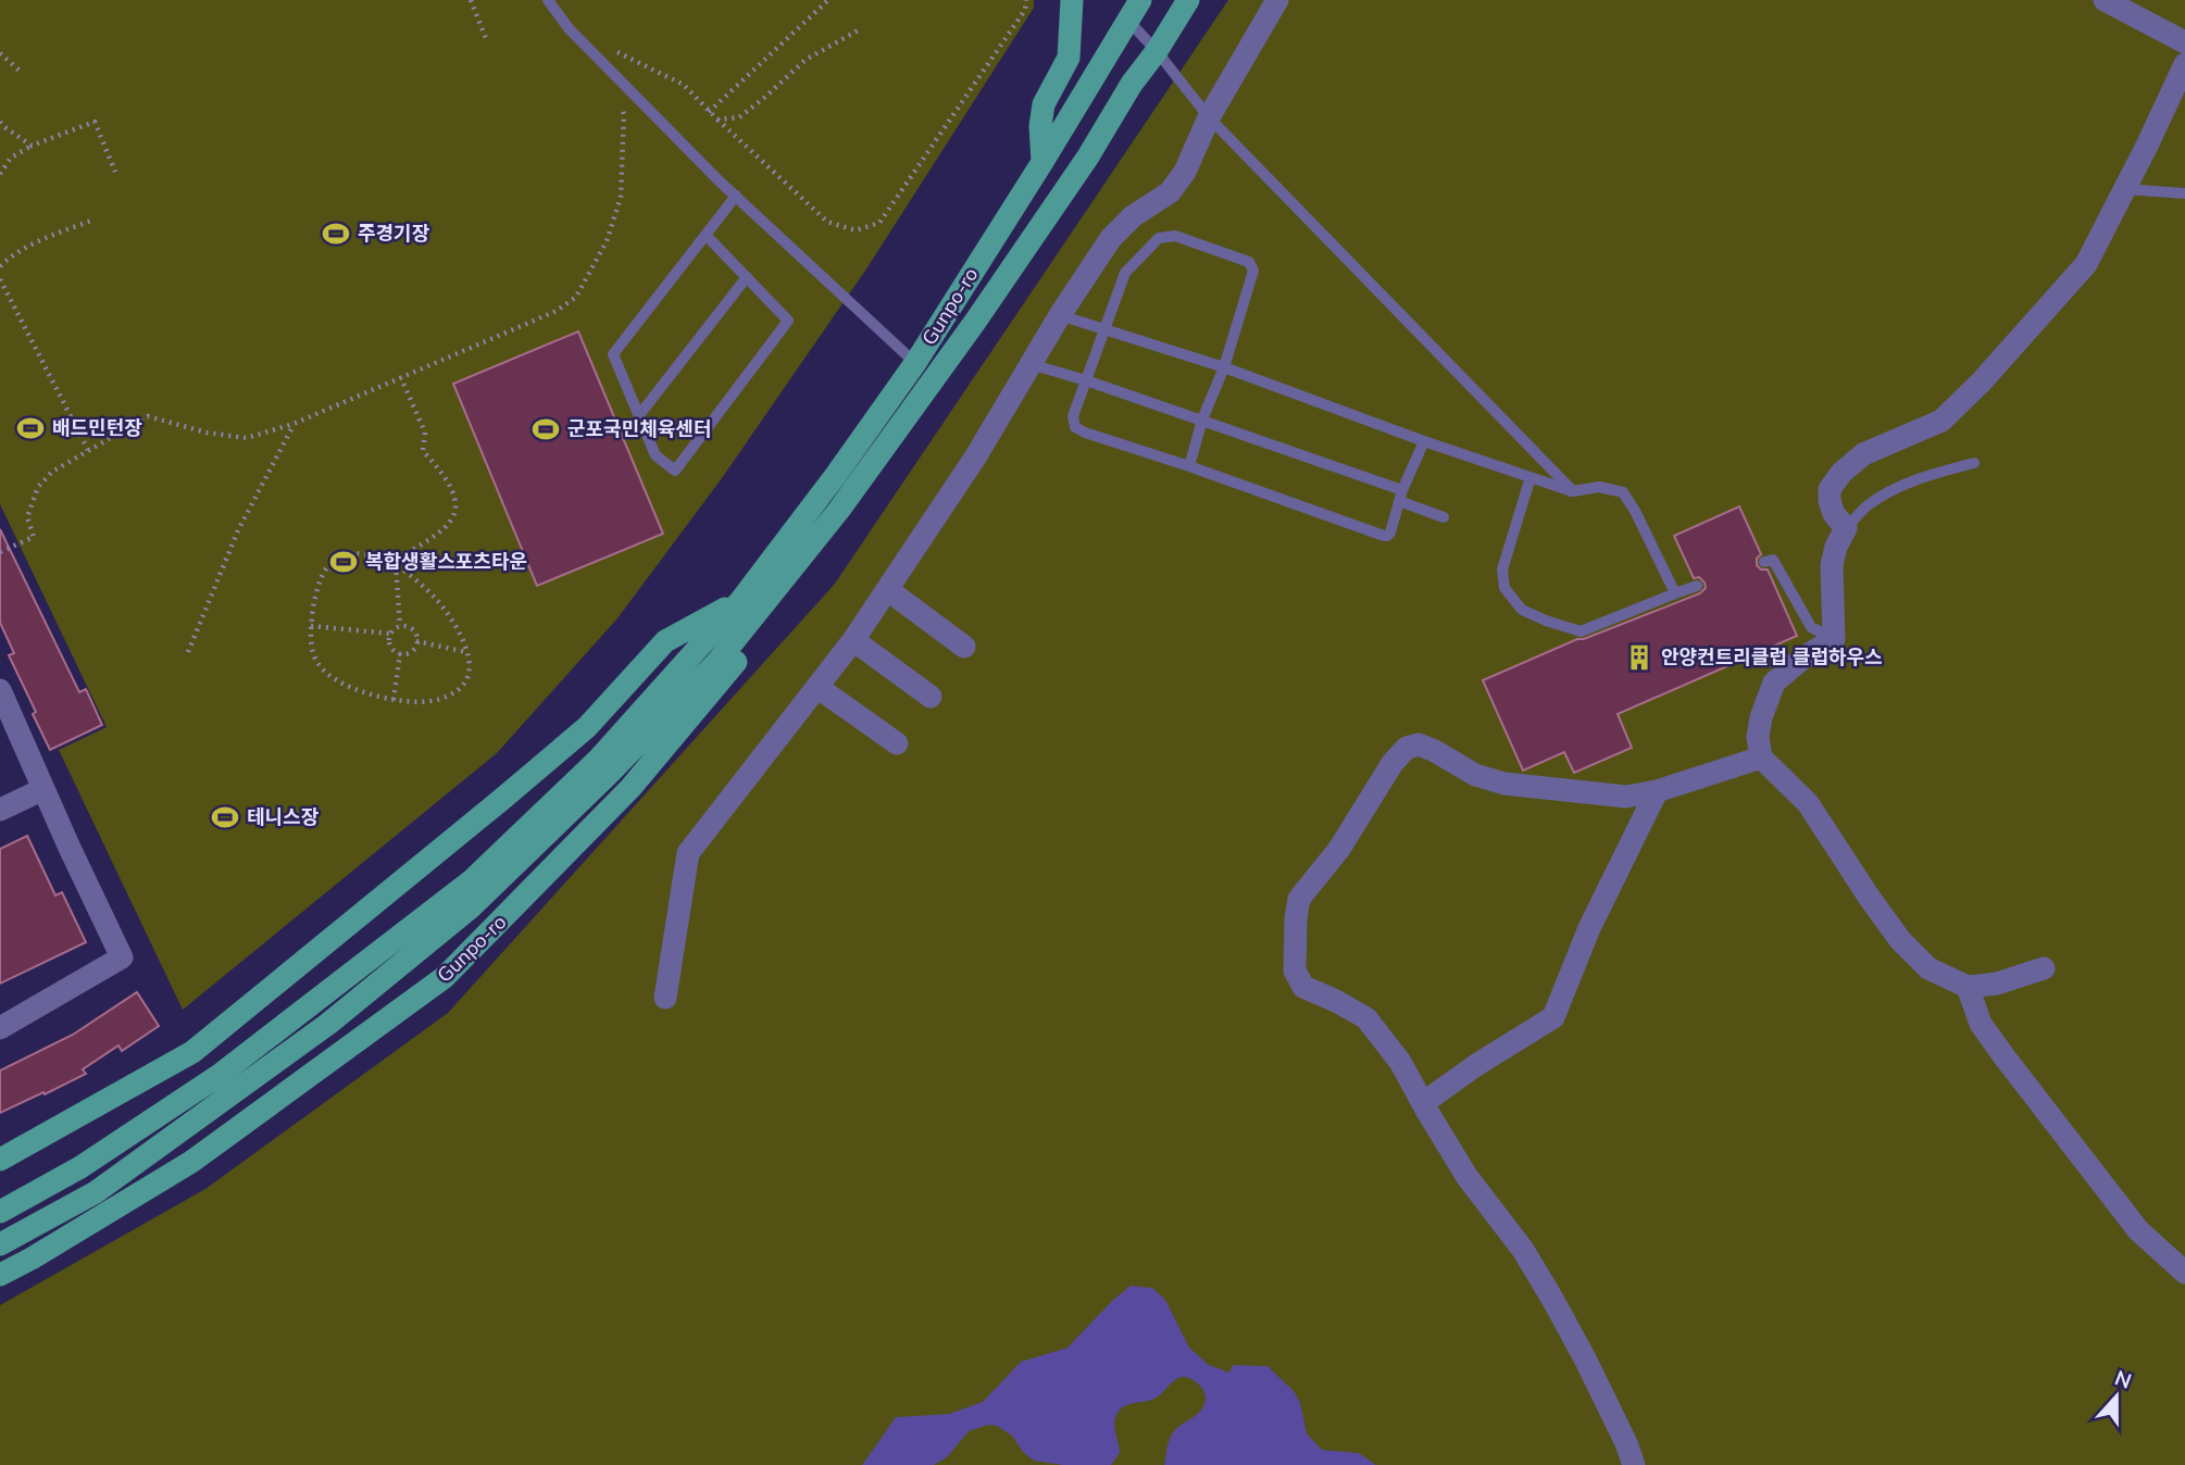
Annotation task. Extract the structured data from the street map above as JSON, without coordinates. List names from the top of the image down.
{
  "streets": {
    "main road": ["Gunpo-ro"]
  },
  "places": {
    "sports": [
      "주경기장",
      "배드민턴장",
      "군포국민체육센터",
      "복합생활스포츠타운",
      "테니스장"
    ],
    "building": ["안양컨트리클럽 클럽하우스"]
  },
  "north": "top"
}
